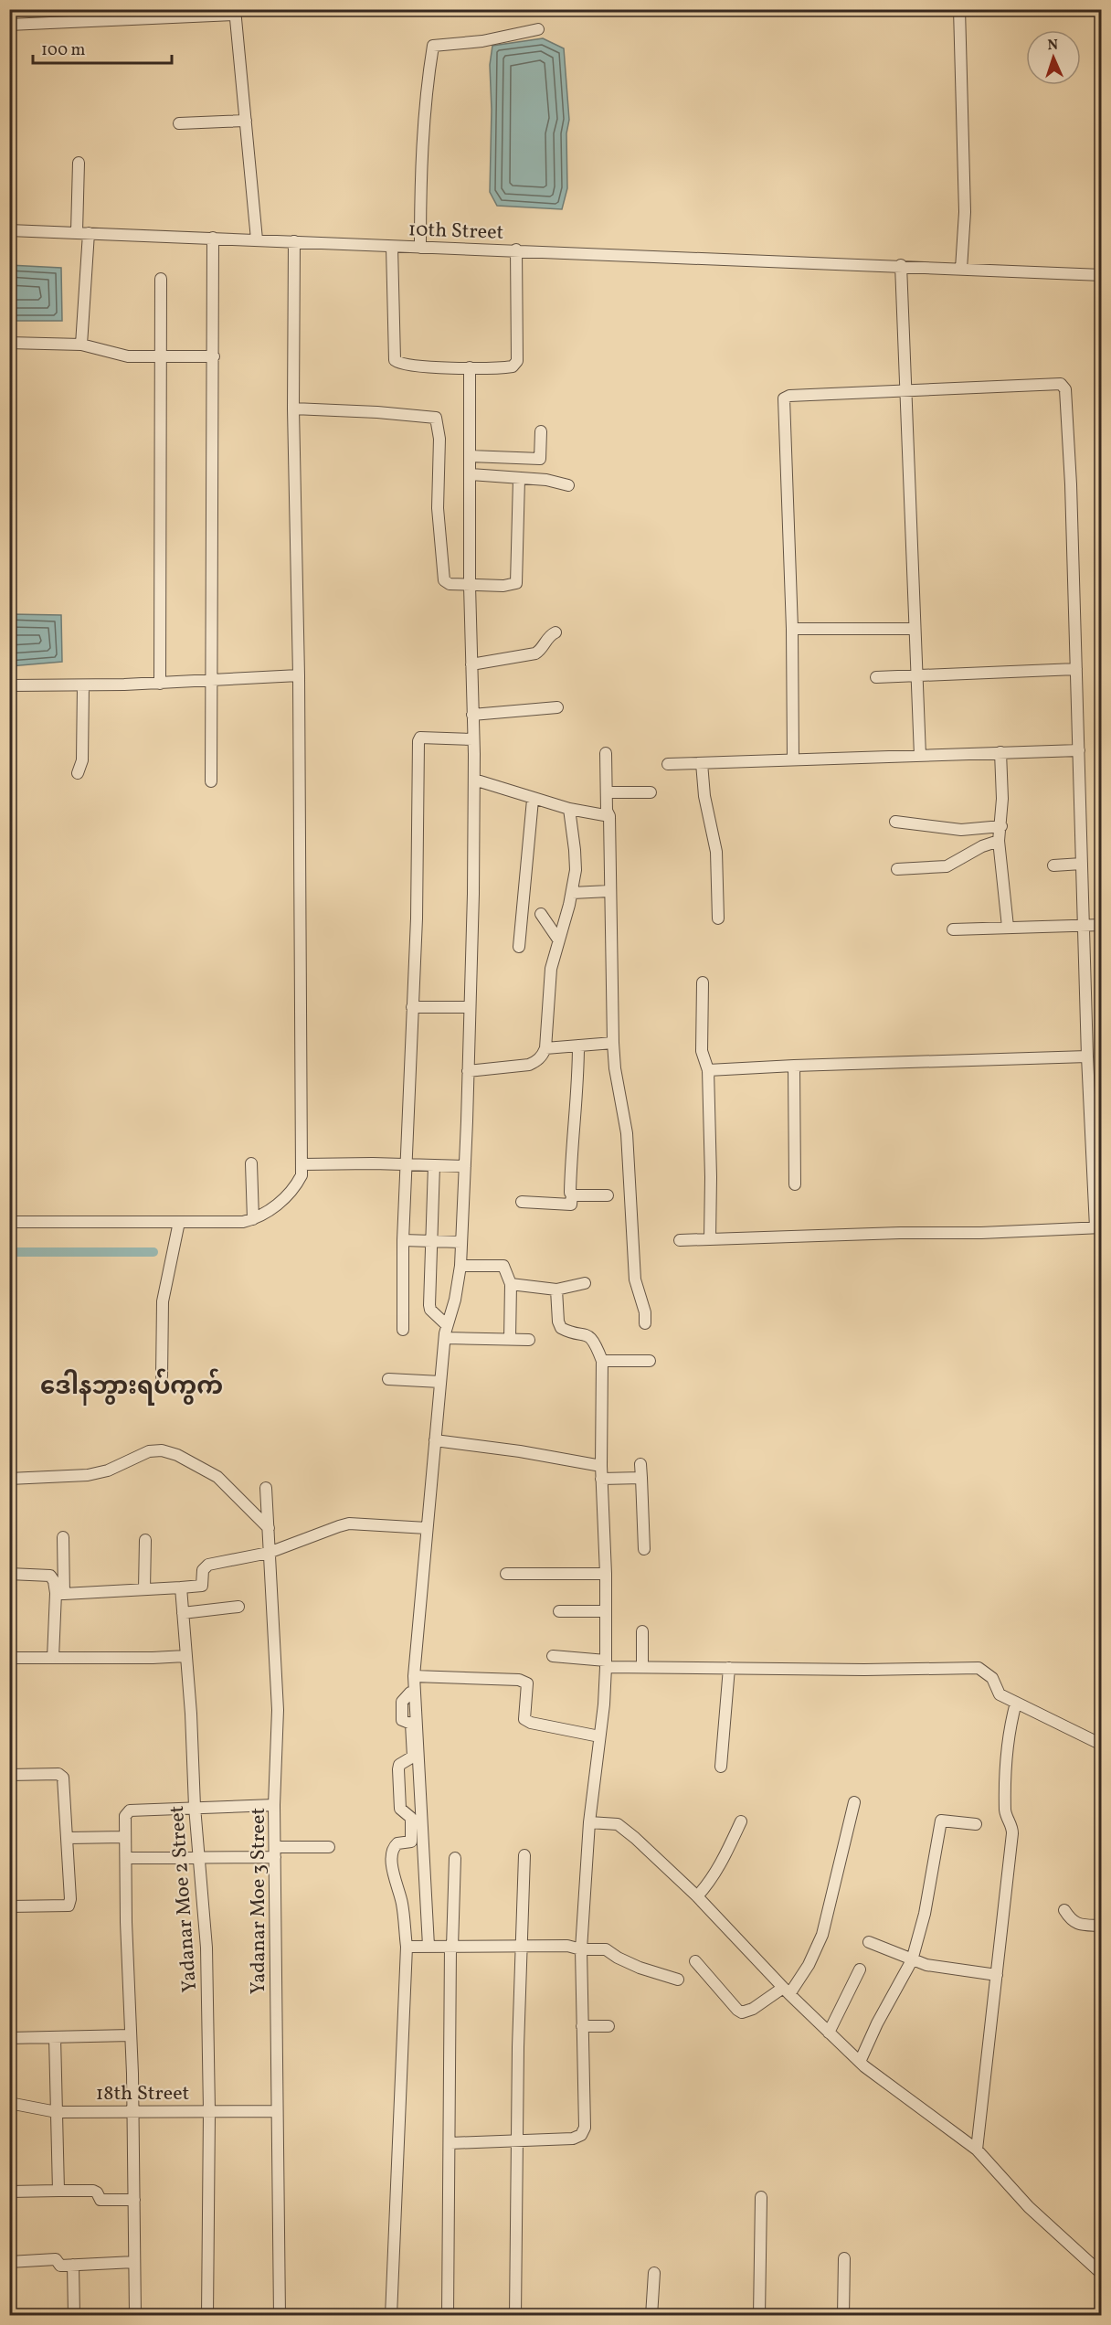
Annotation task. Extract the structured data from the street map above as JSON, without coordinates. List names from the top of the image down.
{
  "streets": {
    "street": [
      "10th Street",
      "Yadanar Moe 2 Street",
      "Yadanar Moe 3 Street",
      "18th Street"
    ]
  },
  "crossings": [
    ["Yadanar Moe 2 Street", "18th Street"],
    ["Yadanar Moe 3 Street", "18th Street"]
  ],
  "districts": ["ဒေါနဘွားရပ်ကွက်"],
  "scale_bar": "100 m",
  "north": "top"
}
